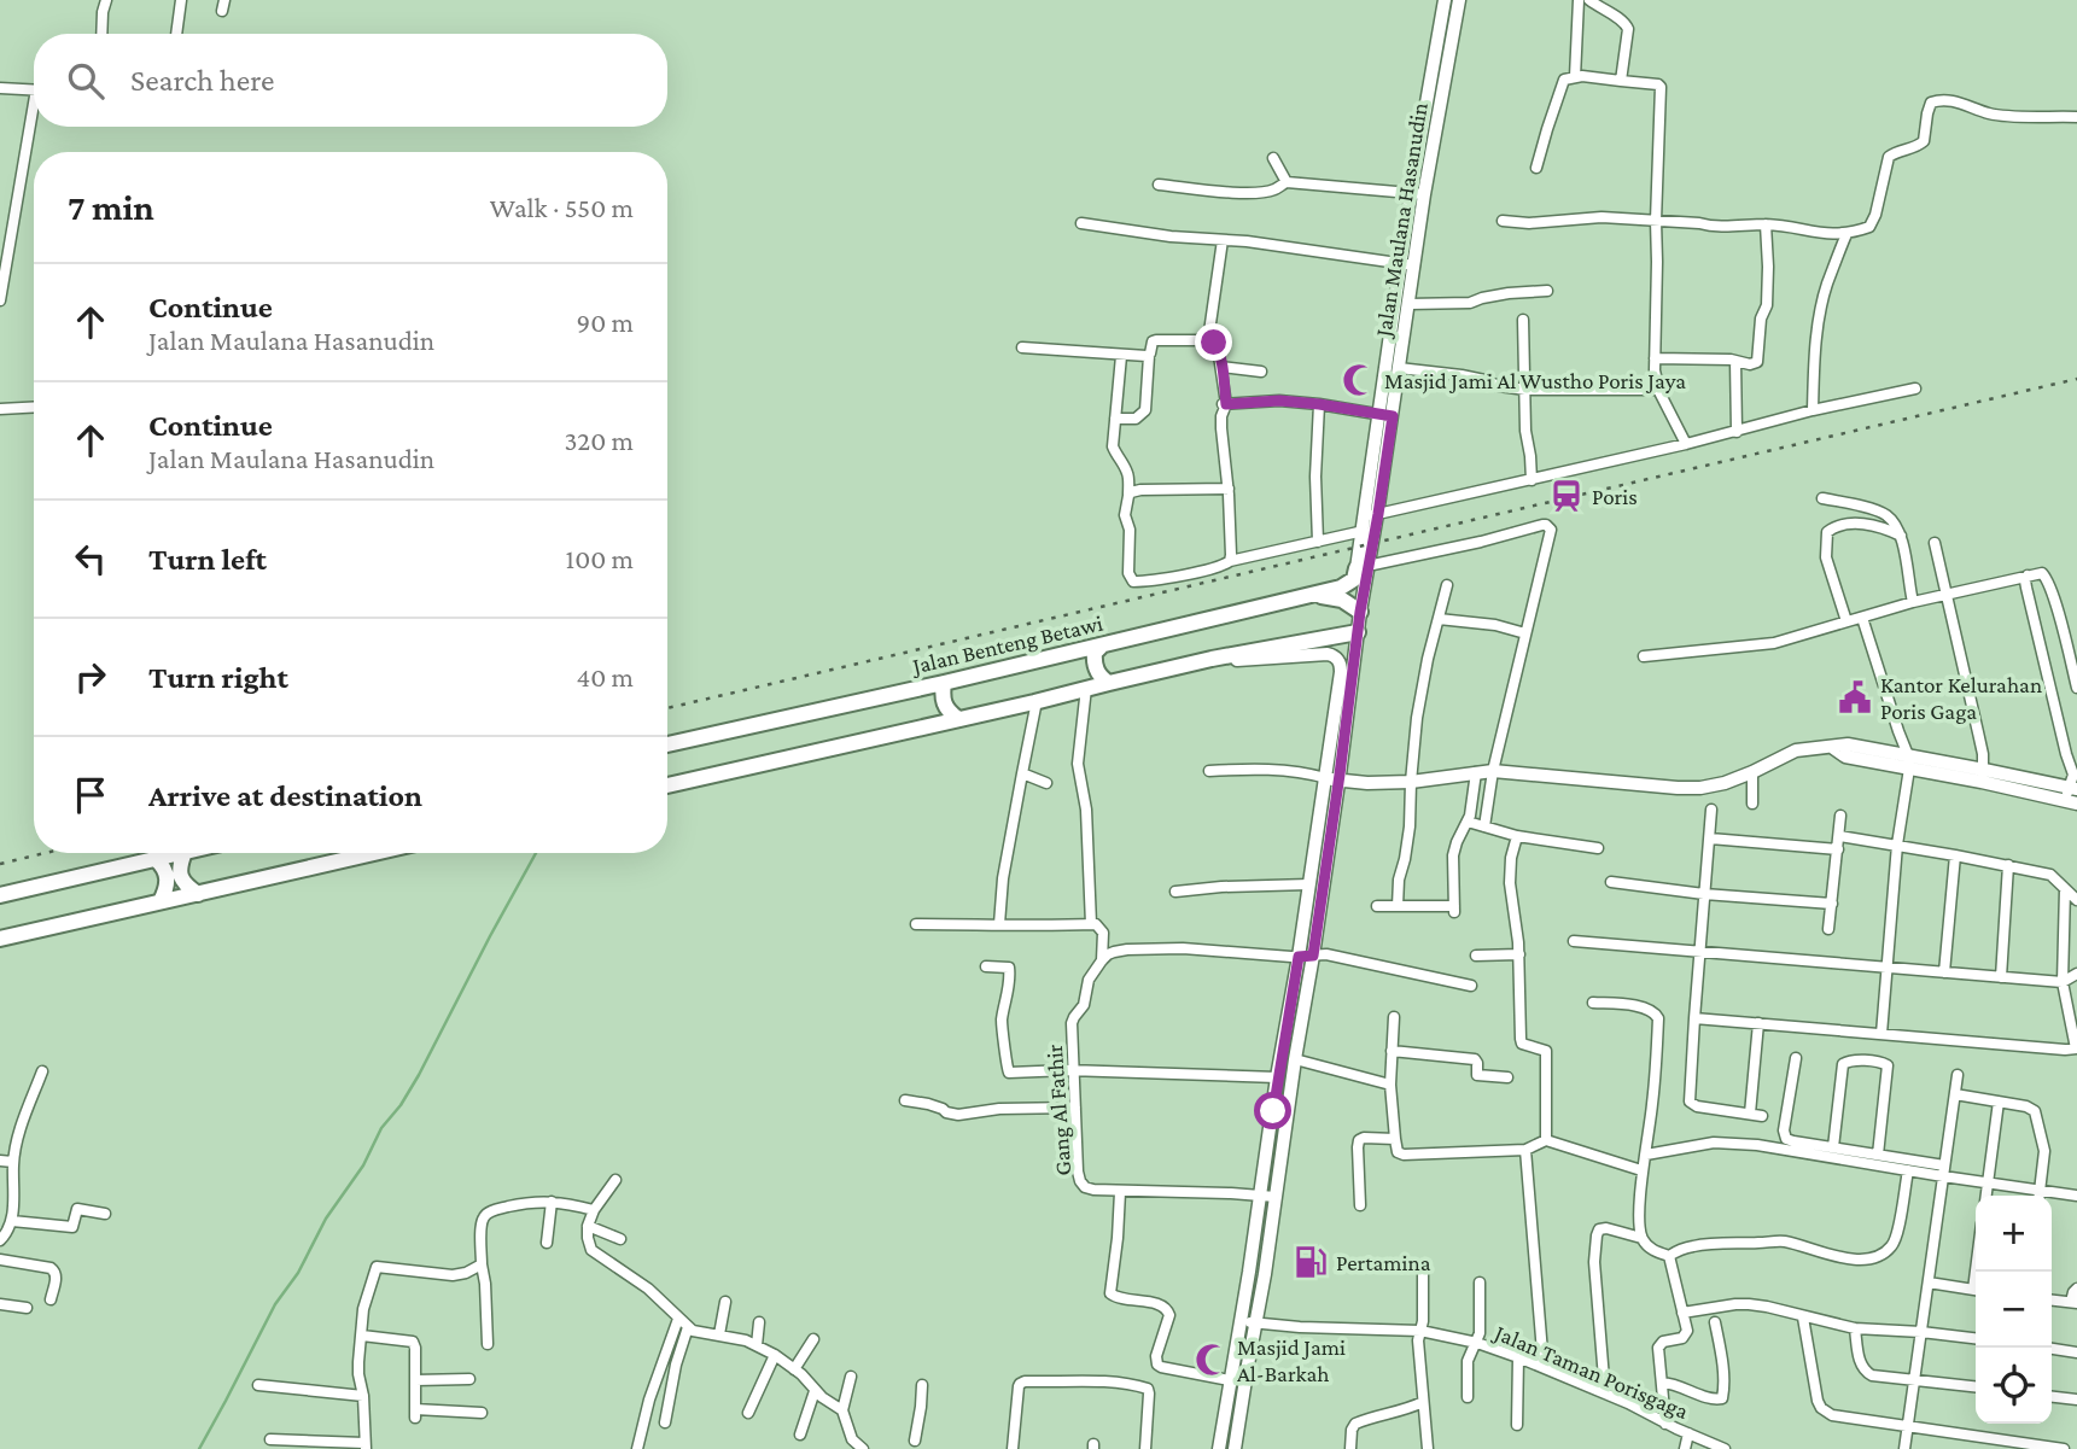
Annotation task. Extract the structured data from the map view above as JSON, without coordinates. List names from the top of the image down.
{
  "streets": {
    "main road": ["Jalan Benteng Betawi"],
    "street": ["Jalan Maulana Hasanudin", "Gang Al Fathir", "Jalan Taman Porisgaga"]
  },
  "crossings": [
    ["Jalan Maulana Hasanudin", "Jalan Benteng Betawi"],
    ["Jalan Maulana Hasanudin", "Gang Al Fathir"],
    ["Jalan Maulana Hasanudin", "Jalan Taman Porisgaga"]
  ],
  "places": {
    "mosque": ["Masjid Jami Al Wustho Poris Jaya", "Masjid Jami Al-Barkah"],
    "station": ["Poris"],
    "public building": ["Kantor Kelurahan Poris Gaga"],
    "fuel station": ["Pertamina"]
  },
  "page": {
    "search": "Search here",
    "heading": ["7 min", "Walk · 550 m"],
    "list": [
      ["Continue", "Jalan Maulana Hasanudin", "90 m"],
      ["Continue", "Jalan Maulana Hasanudin", "320 m"],
      ["Turn left", "100 m"],
      ["Turn right", "40 m"],
      "Arrive at destination"
    ],
    "map_buttons": ["+", "−"]
  }
}
